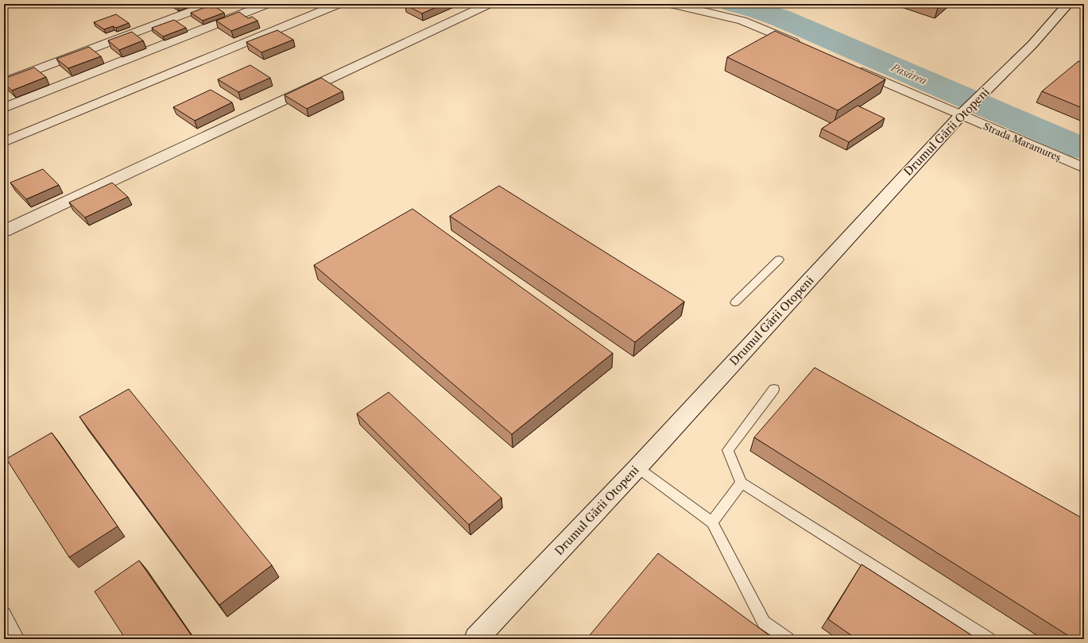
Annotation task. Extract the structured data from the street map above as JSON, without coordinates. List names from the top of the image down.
{
  "streets": {
    "street": ["Drumul Gării Otopeni", "Strada Maramureș"]
  },
  "crossings": [
    ["Drumul Gării Otopeni", "Strada Maramureș"]
  ],
  "water": ["Pasărea"]
}
